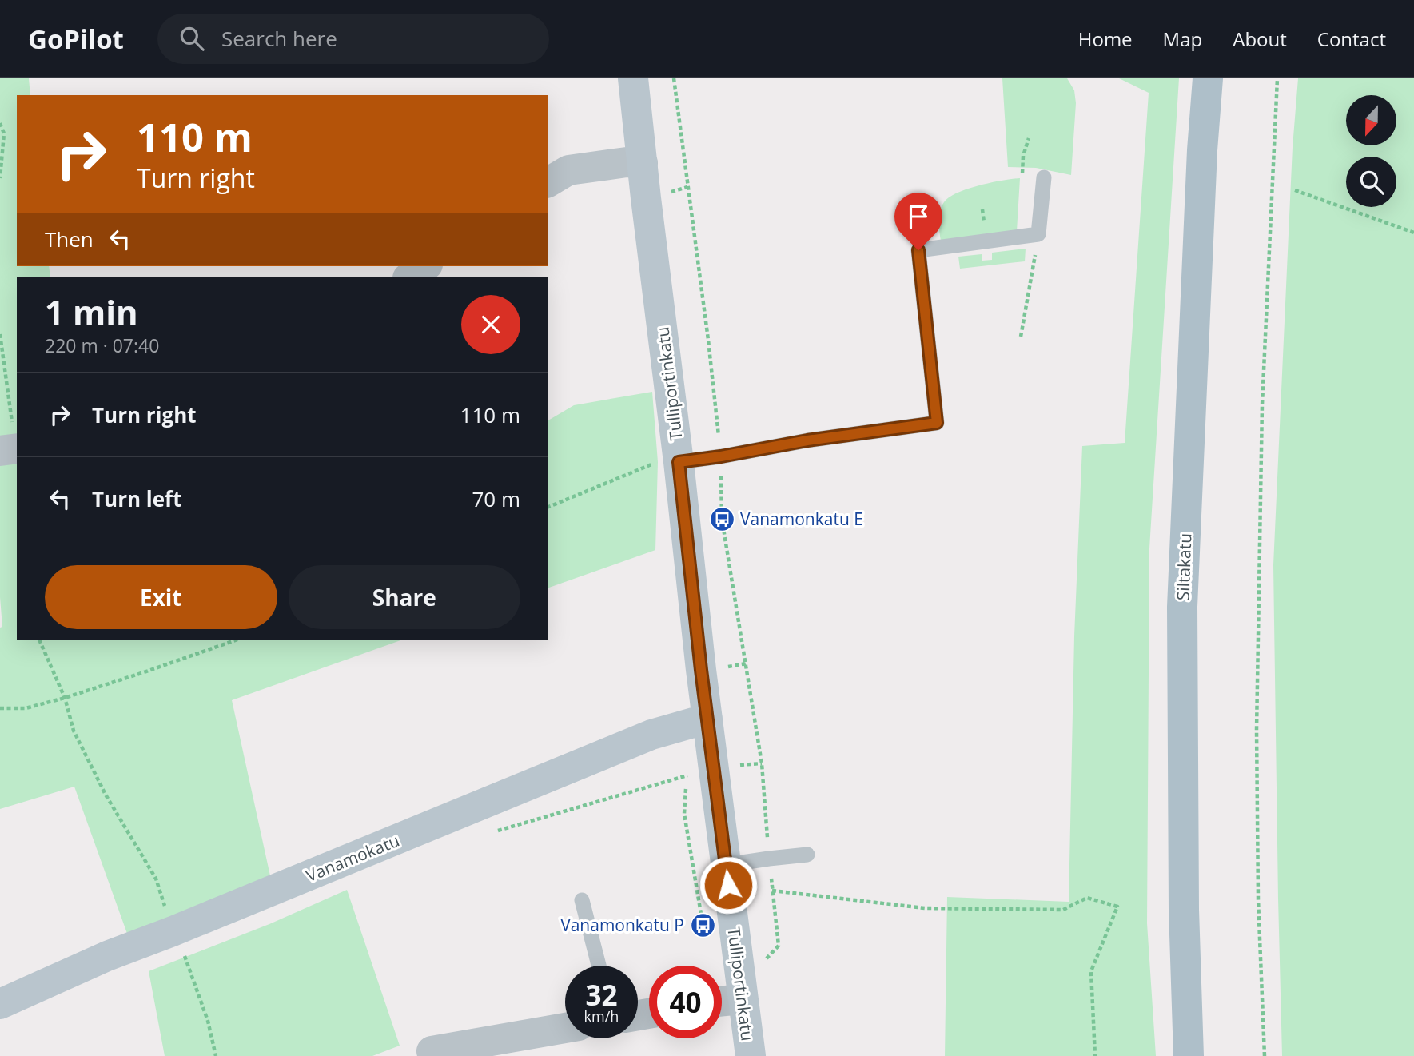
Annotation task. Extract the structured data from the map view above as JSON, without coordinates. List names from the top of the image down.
{
  "streets": {
    "main road": ["Siltakatu"],
    "street": ["Tulliportinkatu", "Vanamokatu"]
  },
  "crossings": [
    ["Tulliportinkatu", "Vanamokatu"]
  ],
  "places": {
    "bus stop": ["Vanamonkatu E", "Vanamonkatu P"]
  },
  "north": "bottom",
  "page": {
    "header": "GoPilot",
    "search": "Search here",
    "nav": [
      "Home",
      "Map",
      "About",
      "Contact"
    ],
    "turn": ["110 m", "Turn right"],
    "then": "Then",
    "heading": ["1 min", "220 m · 07:40"],
    "list": [
      {
        "name": "Turn right",
        "value": "110 m"
      },
      {
        "name": "Turn left",
        "value": "70 m"
      }
    ],
    "buttons": ["Exit", "Share"],
    "speed": "32 km/h",
    "limit": "40"
  }
}
